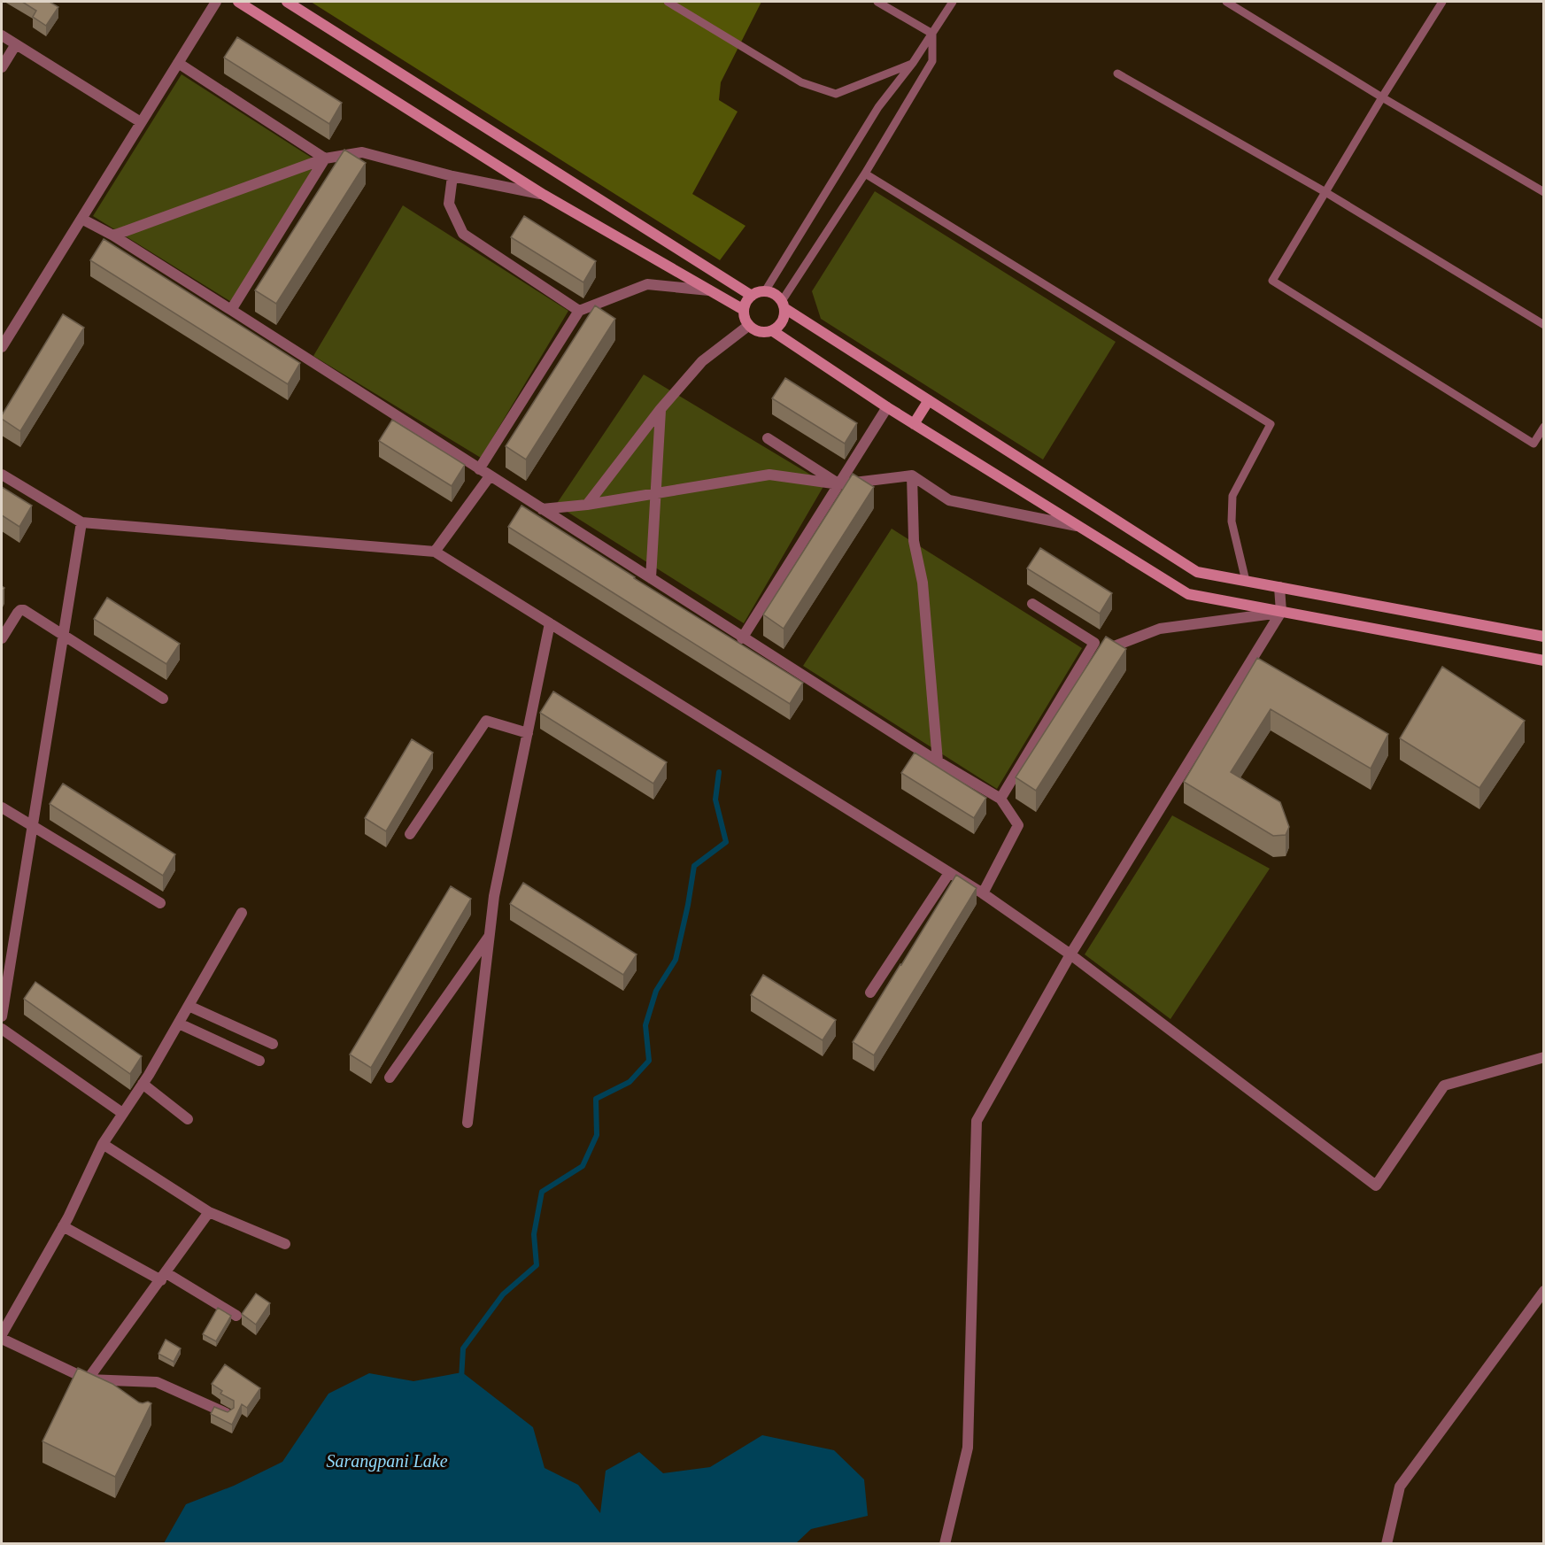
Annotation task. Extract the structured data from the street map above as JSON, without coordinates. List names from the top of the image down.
{
  "water": ["Sarangpani Lake"]
}
